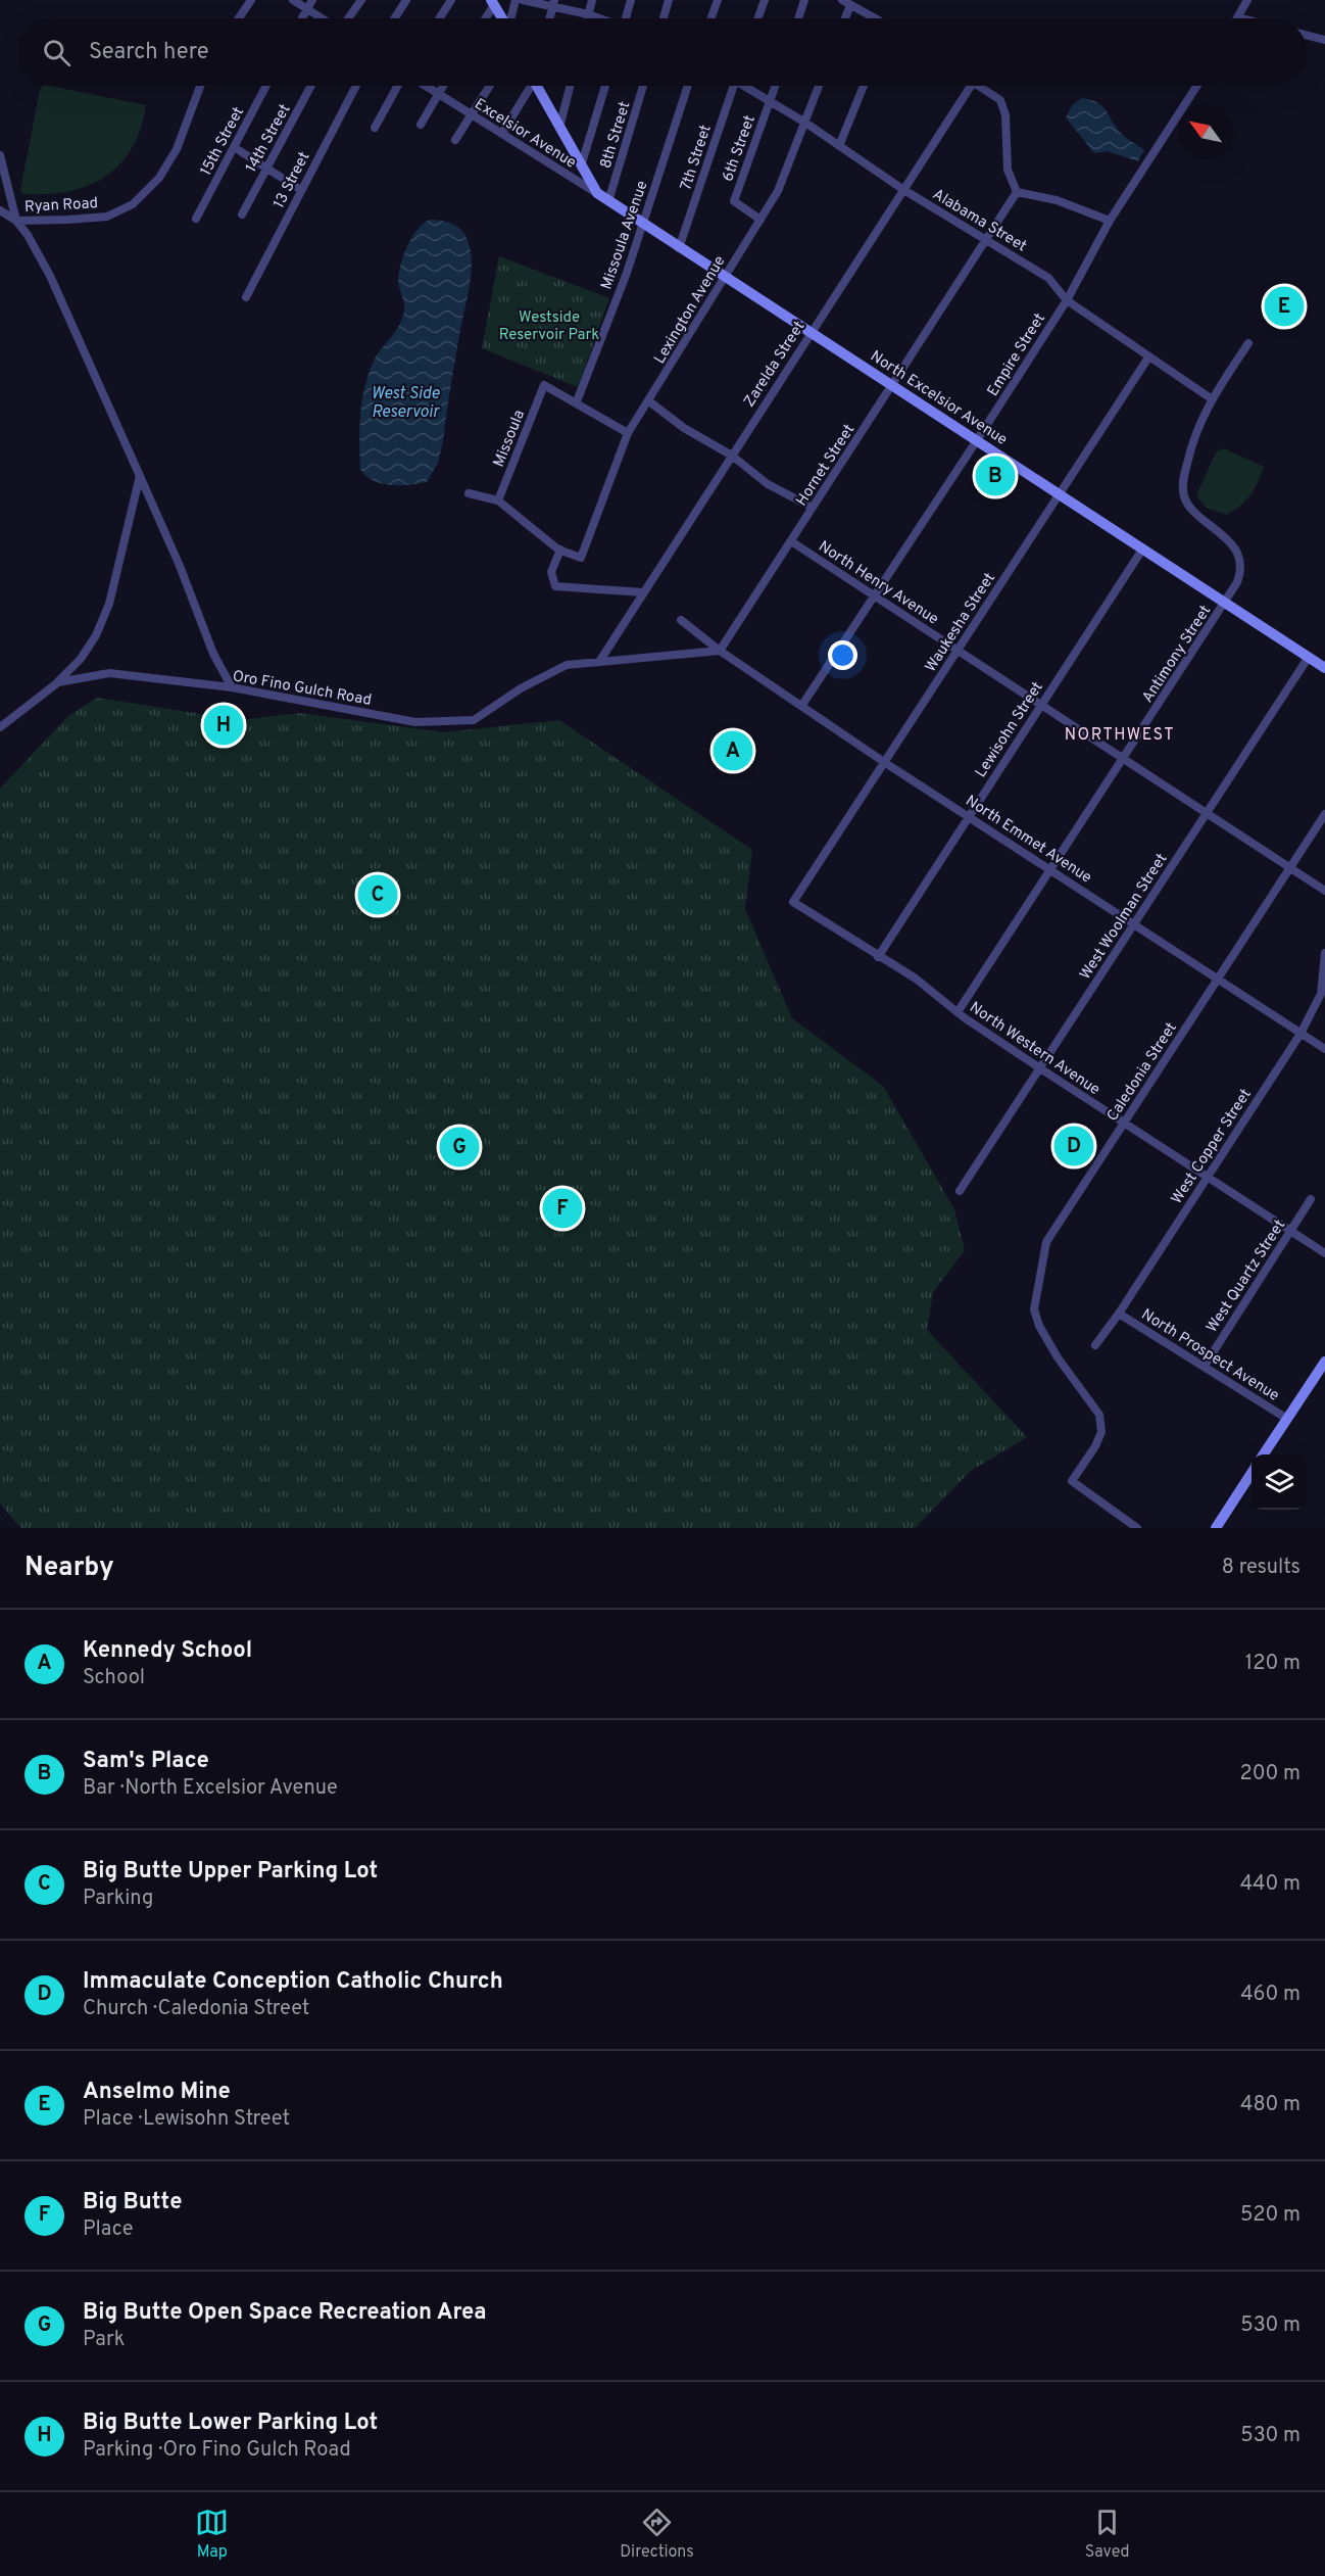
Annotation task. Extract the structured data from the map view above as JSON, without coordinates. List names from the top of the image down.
{
  "streets": {
    "street": [
      "Excelsior Avenue",
      "8th Street",
      "14th Street",
      "15th Street",
      "6th Street",
      "7th Street",
      "13 Street",
      "Ryan Road",
      "Alabama Street",
      "Missoula Avenue",
      "Lexington Avenue",
      "Empire Street",
      "Zarelda Street",
      "North Excelsior Avenue",
      "Missoula",
      "Hornet Street",
      "North Henry Avenue",
      "Waukesha Street",
      "Antimony Street",
      "Oro Fino Gulch Road",
      "Lewisohn Street",
      "North Emmet Avenue",
      "West Woolman Street",
      "North Western Avenue",
      "Caledonia Street",
      "West Copper Street",
      "West Quartz Street",
      "North Prospect Avenue"
    ]
  },
  "crossings": [
    ["Excelsior Avenue", "North Excelsior Avenue"],
    ["8th Street", "North Excelsior Avenue"],
    ["6th Street", "Alabama Street"],
    ["6th Street", "Lexington Avenue"],
    ["7th Street", "North Excelsior Avenue"],
    ["Alabama Street", "Lexington Avenue"],
    ["Alabama Street", "Empire Street"],
    ["Alabama Street", "Zarelda Street"],
    ["Alabama Street", "Hornet Street"],
    ["Alabama Street", "Waukesha Street"],
    ["Alabama Street", "Antimony Street"],
    ["Missoula Avenue", "North Excelsior Avenue"],
    ["Missoula Avenue", "Missoula"],
    ["Lexington Avenue", "North Excelsior Avenue"],
    ["Empire Street", "North Excelsior Avenue"],
    ["Empire Street", "North Henry Avenue"],
    ["Empire Street", "North Emmet Avenue"],
    ["Zarelda Street", "North Excelsior Avenue"],
    ["Zarelda Street", "Oro Fino Gulch Road"],
    ["North Excelsior Avenue", "Hornet Street"],
    ["North Excelsior Avenue", "Waukesha Street"],
    ["North Excelsior Avenue", "Antimony Street"],
    ["North Excelsior Avenue", "Lewisohn Street"],
    ["North Excelsior Avenue", "West Woolman Street"],
    ["Hornet Street", "North Henry Avenue"],
    ["Hornet Street", "North Emmet Avenue"],
    ["North Henry Avenue", "Waukesha Street"],
    ["North Henry Avenue", "Antimony Street"],
    ["North Henry Avenue", "Lewisohn Street"],
    ["North Henry Avenue", "West Woolman Street"],
    ["North Henry Avenue", "Caledonia Street"],
    ["Waukesha Street", "North Emmet Avenue"],
    ["Waukesha Street", "North Western Avenue"],
    ["Antimony Street", "North Emmet Avenue"],
    ["Antimony Street", "North Western Avenue"],
    ["Lewisohn Street", "North Emmet Avenue"],
    ["Lewisohn Street", "North Western Avenue"],
    ["North Emmet Avenue", "West Woolman Street"],
    ["North Emmet Avenue", "Caledonia Street"],
    ["North Emmet Avenue", "West Copper Street"],
    ["West Woolman Street", "North Western Avenue"],
    ["North Western Avenue", "Caledonia Street"],
    ["North Western Avenue", "West Copper Street"],
    ["North Western Avenue", "West Quartz Street"],
    ["West Copper Street", "North Prospect Avenue"],
    ["West Quartz Street", "North Prospect Avenue"]
  ],
  "districts": ["NORTHWEST"],
  "water": ["West Side Reservoir"],
  "parks": ["Westside Reservoir Park"],
  "north": "top left",
  "page": {
    "search": "Search here",
    "pins": [
      "E",
      "B",
      "H",
      "A",
      "C",
      "D",
      "G",
      "F"
    ],
    "heading": ["Nearby", "8 results"],
    "list": [
      {
        "mark": "A",
        "name": "Kennedy School",
        "note": "School",
        "value": "120 m"
      },
      {
        "mark": "B",
        "name": "Sam's Place",
        "note": "Bar · North Excelsior Avenue",
        "value": "200 m"
      },
      {
        "mark": "C",
        "name": "Big Butte Upper Parking Lot",
        "note": "Parking",
        "value": "440 m"
      },
      {
        "mark": "D",
        "name": "Immaculate Conception Catholic Church",
        "note": "Church · Caledonia Street",
        "value": "460 m"
      },
      {
        "mark": "E",
        "name": "Anselmo Mine",
        "note": "Place · Lewisohn Street",
        "value": "480 m"
      },
      {
        "mark": "F",
        "name": "Big Butte",
        "note": "Place",
        "value": "520 m"
      },
      {
        "mark": "G",
        "name": "Big Butte Open Space Recreation Area",
        "note": "Park",
        "value": "530 m"
      },
      {
        "mark": "H",
        "name": "Big Butte Lower Parking Lot",
        "note": "Parking · Oro Fino Gulch Road",
        "value": "530 m"
      }
    ],
    "nav": ["Map", "Directions", "Saved"]
  }
}
